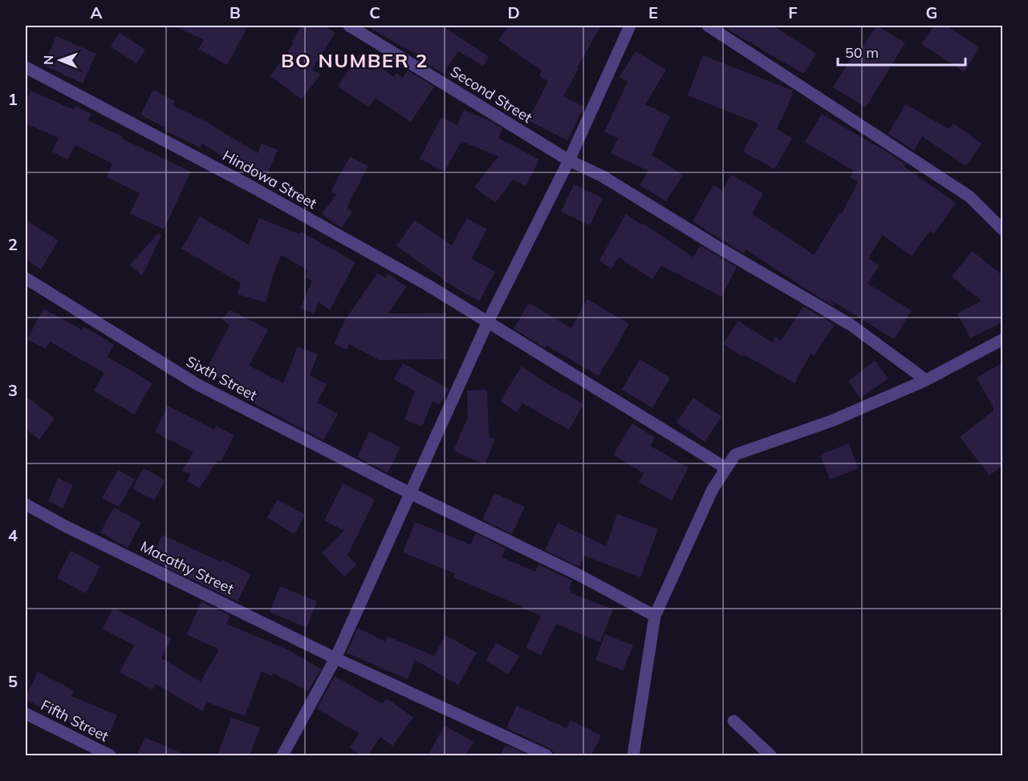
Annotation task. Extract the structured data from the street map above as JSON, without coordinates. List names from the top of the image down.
{
  "streets": {
    "street": [
      "Second Street",
      "Hindowa Street",
      "Sixth Street",
      "Macathy Street",
      "Fifth Street"
    ]
  },
  "districts": ["BO NUMBER 2"],
  "scale_bar": "50 m",
  "north": "left",
  "grid": {
    "columns": [
      "A",
      "B",
      "C",
      "D",
      "E",
      "F",
      "G"
    ],
    "rows": [
      "1",
      "2",
      "3",
      "4",
      "5"
    ]
  }
}
